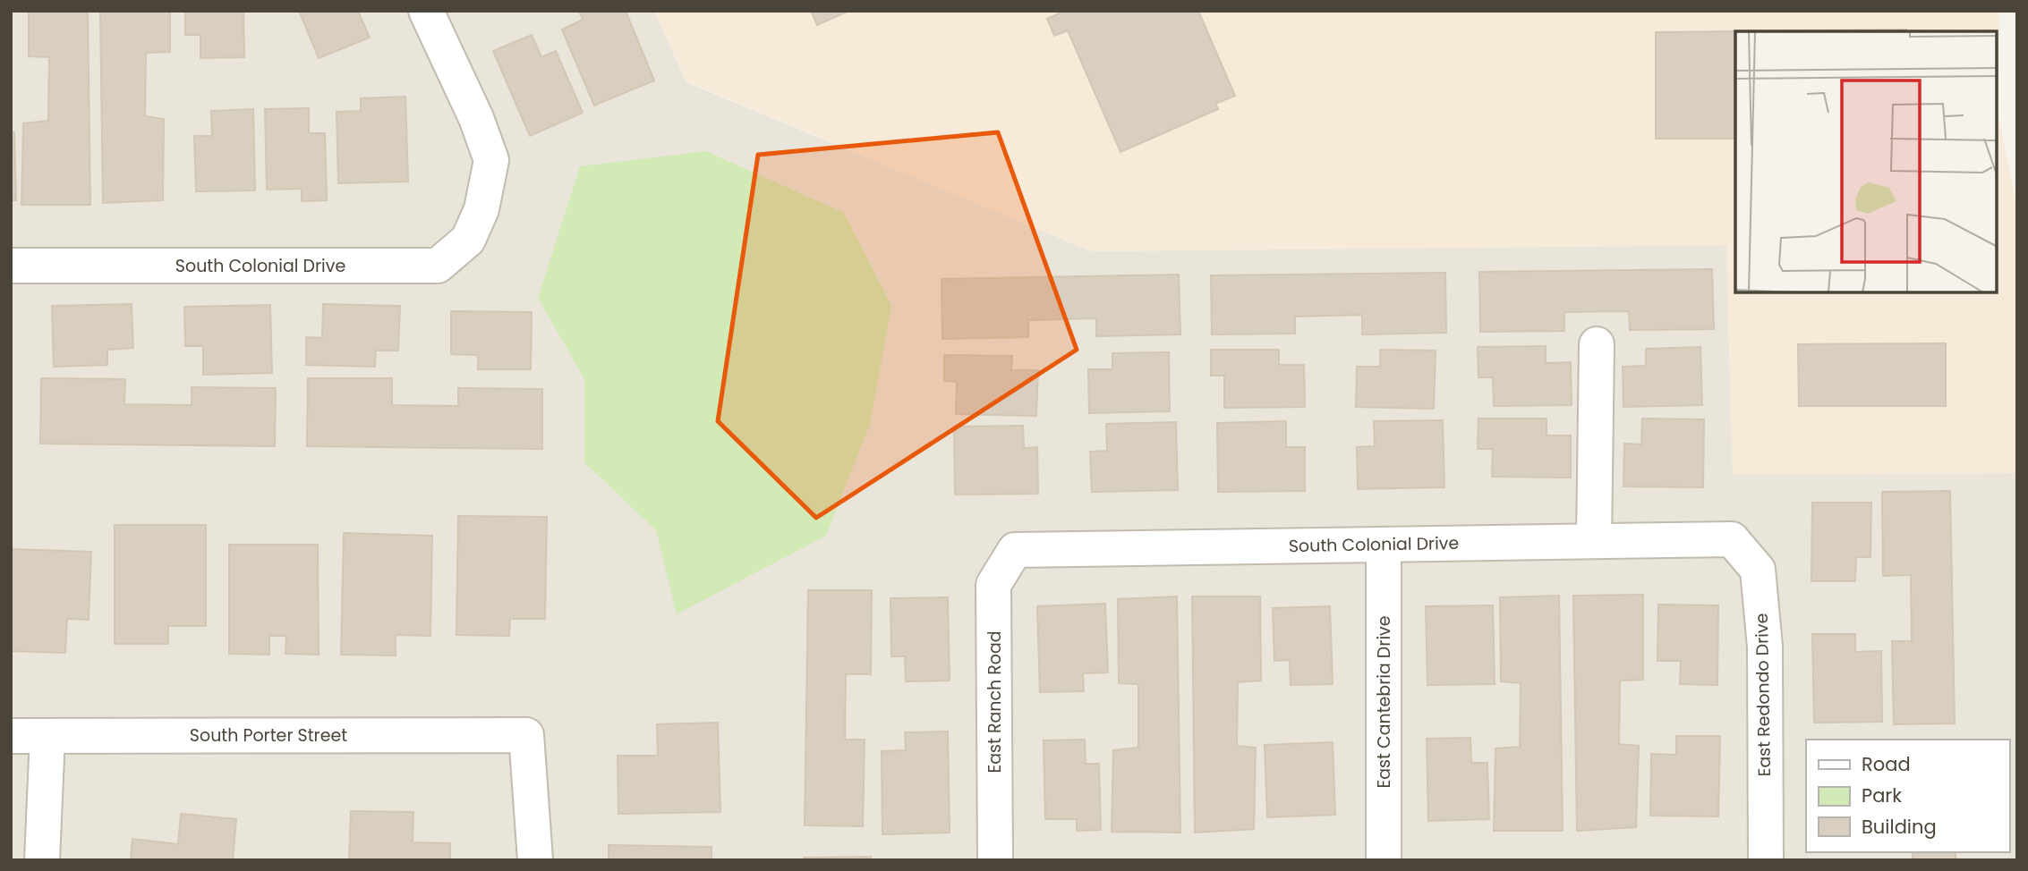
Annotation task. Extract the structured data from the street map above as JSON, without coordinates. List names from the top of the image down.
{
  "streets": {
    "street": [
      "South Colonial Drive",
      "East Redondo Drive",
      "East Ranch Road",
      "East Cantebria Drive",
      "South Porter Street"
    ]
  },
  "crossings": [
    ["South Colonial Drive", "East Redondo Drive"],
    ["South Colonial Drive", "East Ranch Road"],
    ["South Colonial Drive", "East Cantebria Drive"]
  ],
  "legend": ["Road", "Park", "Building"]
}
